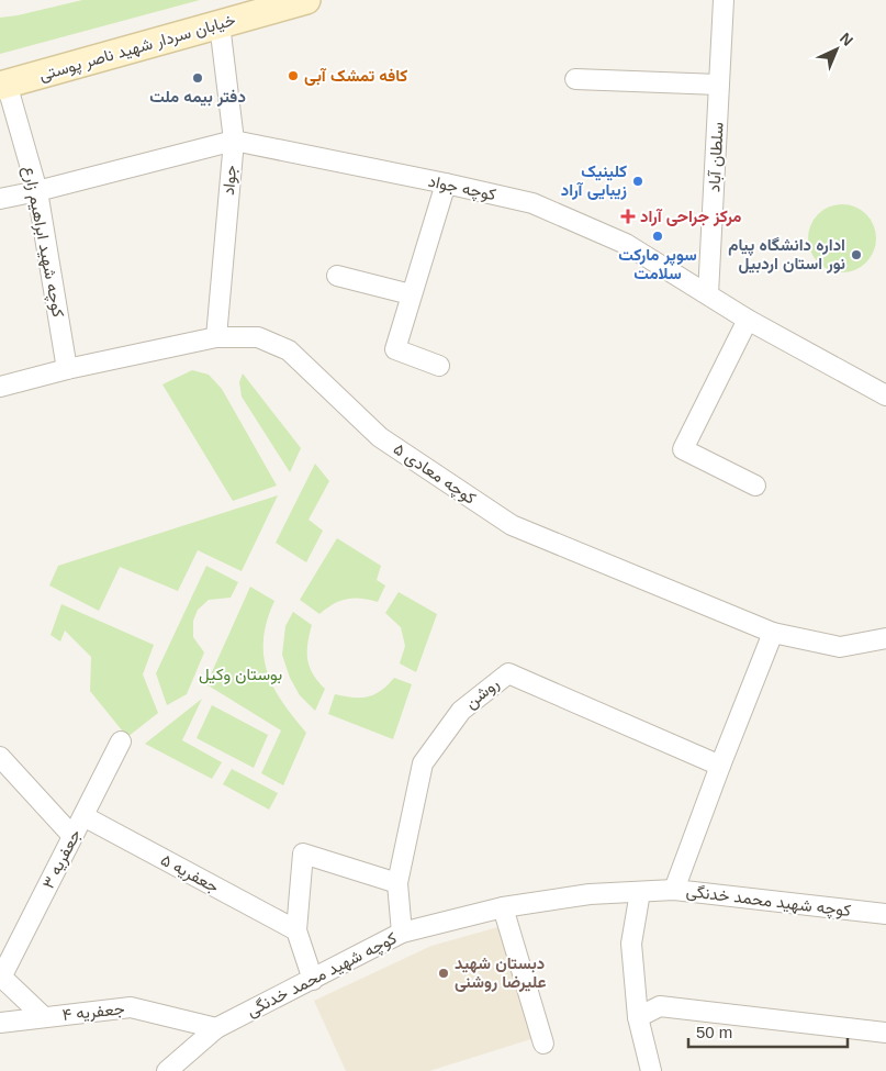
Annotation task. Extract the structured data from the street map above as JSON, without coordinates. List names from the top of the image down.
{
  "streets": {
    "main road": ["خیابان سردار شهید ناصر پوستی"],
    "street": [
      "سلطان آباد",
      "جواد",
      "کوچه جواد",
      "کوچه شهید ابراهیم زارع",
      "کوچه معادی ۵",
      "روشن",
      "جعفریه ۳",
      "جعفریه ۵",
      "کوچه شهید محمد خدنگی",
      "جعفریه ۴"
    ]
  },
  "crossings": [
    ["خیابان سردار شهید ناصر پوستی", "جواد"],
    ["خیابان سردار شهید ناصر پوستی", "کوچه شهید ابراهیم زارع"],
    ["سلطان آباد", "کوچه جواد"],
    ["جواد", "کوچه جواد"],
    ["جواد", "کوچه معادی ۵"],
    ["کوچه جواد", "کوچه شهید ابراهیم زارع"],
    ["کوچه شهید ابراهیم زارع", "کوچه معادی ۵"],
    ["روشن", "کوچه شهید محمد خدنگی"],
    ["جعفریه ۳", "جعفریه ۵"],
    ["کوچه شهید محمد خدنگی", "جعفریه ۴"]
  ],
  "parks": ["بوستان وکیل"],
  "places": {
    "other": [
      "کافه تمشک آبی",
      "دفتر بیمه ملت",
      "کلینیک زیبایی آراد",
      "سوپر مارکت سلامت",
      "اداره دانشگاه پیام نور استان اردبیل",
      "دبستان شهید علیرضا روشنی"
    ],
    "health": ["مرکز جراحی آراد"]
  },
  "scale_bar": "50 m",
  "north": "top right"
}
